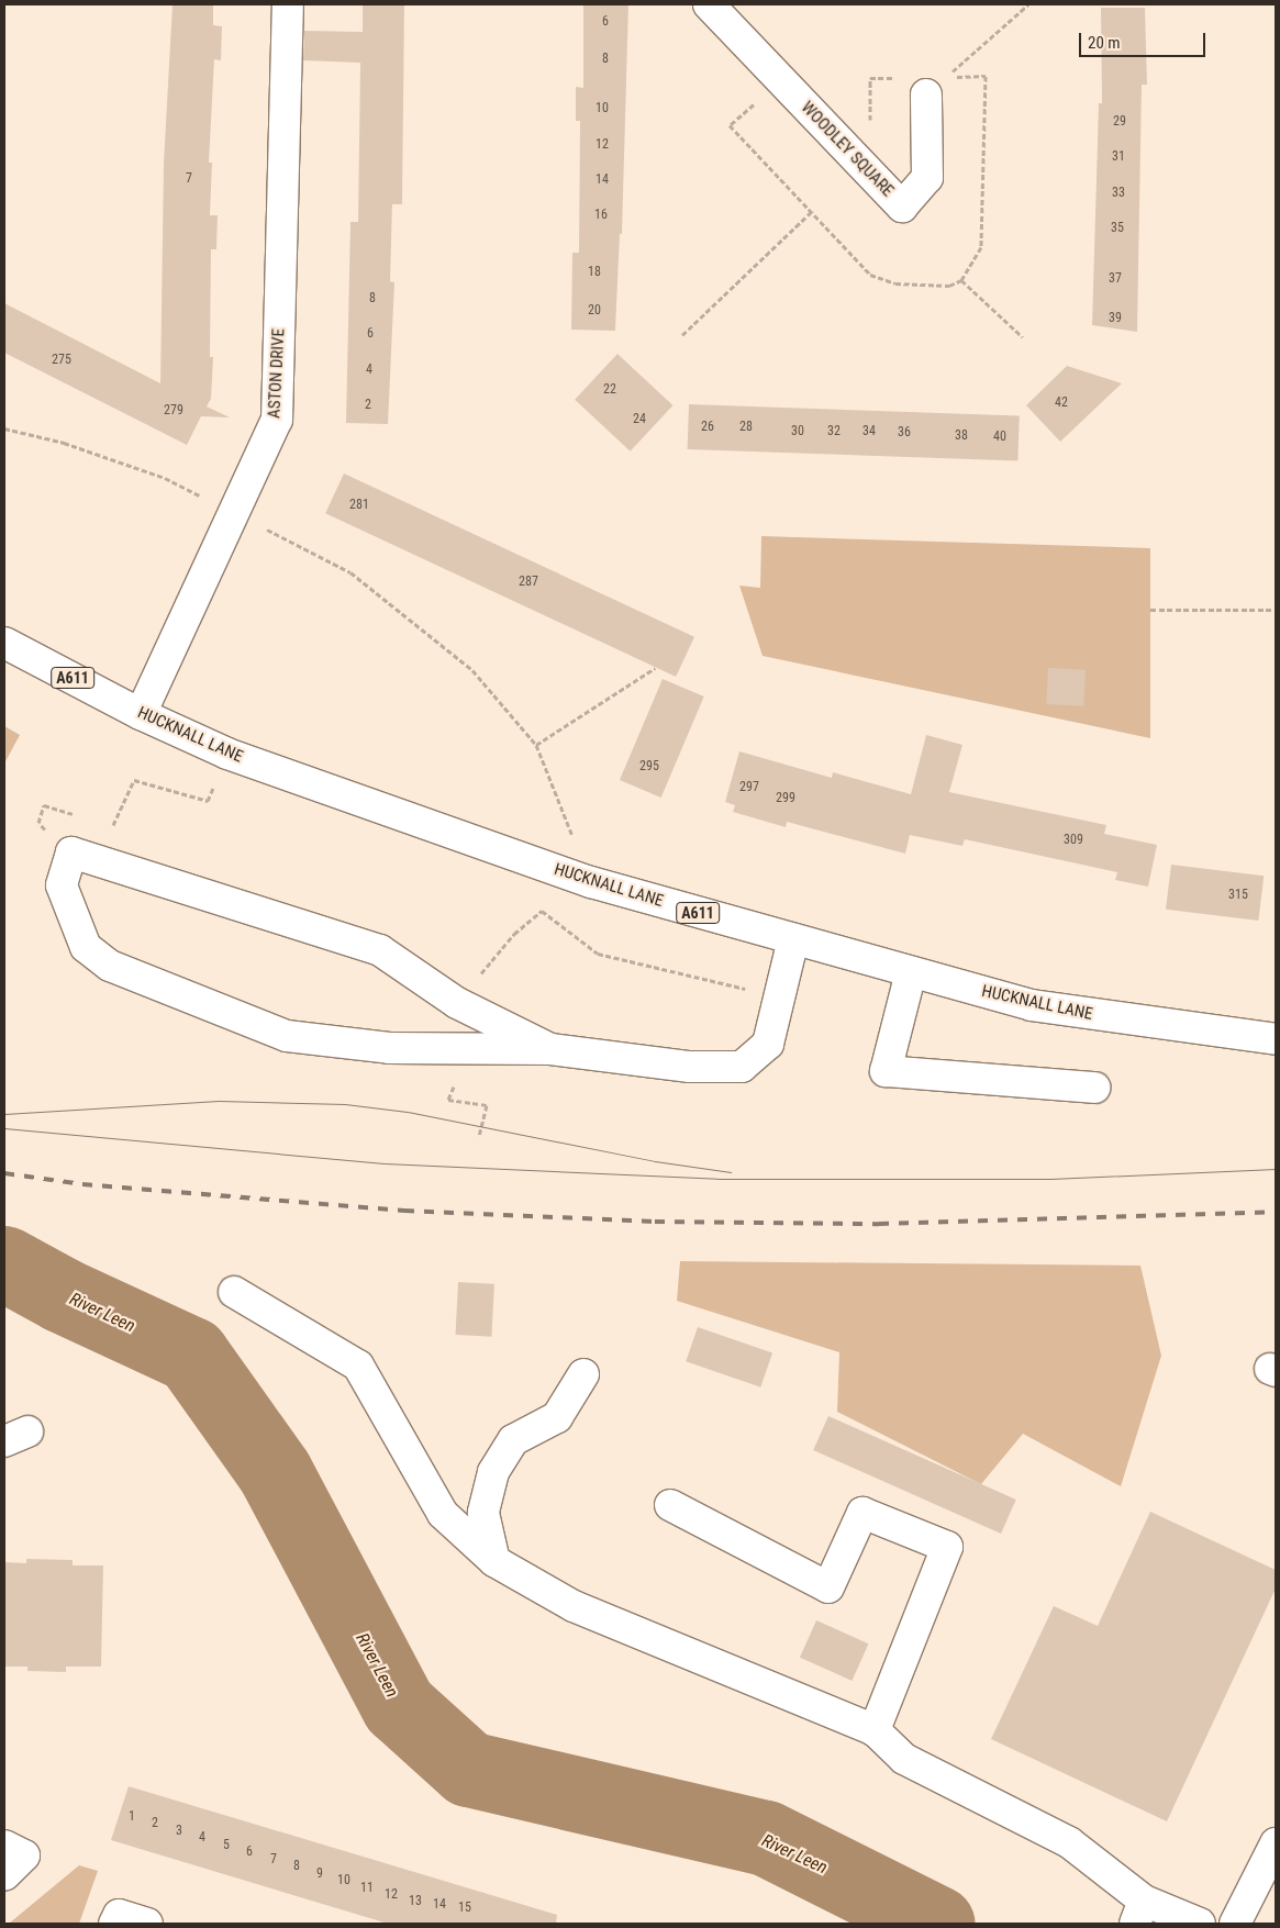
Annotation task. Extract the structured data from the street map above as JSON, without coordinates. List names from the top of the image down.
{
  "streets": {
    "main road": [
      "WOODLEY SQUARE",
      "ASTON DRIVE",
      "A611",
      "HUCKNALL LANE"
    ]
  },
  "crossings": [
    ["ASTON DRIVE", "HUCKNALL LANE"]
  ],
  "water": ["River Leen"],
  "house_numbers": [
    "6",
    "8",
    "10",
    "29",
    "12",
    "31",
    "7",
    "14",
    "33",
    "16",
    "35",
    "18",
    "37",
    "8",
    "20",
    "39",
    "6",
    "275",
    "4",
    "22",
    "42",
    "2",
    "279",
    "24",
    "26",
    "28",
    "30",
    "32",
    "34",
    "36",
    "38",
    "40",
    "281",
    "287",
    "295",
    "297",
    "299",
    "309",
    "315",
    "1",
    "2",
    "3",
    "4",
    "5",
    "6",
    "7",
    "8",
    "9",
    "10",
    "11",
    "12",
    "13",
    "14",
    "15"
  ],
  "scale_bar": "20 m"
}
